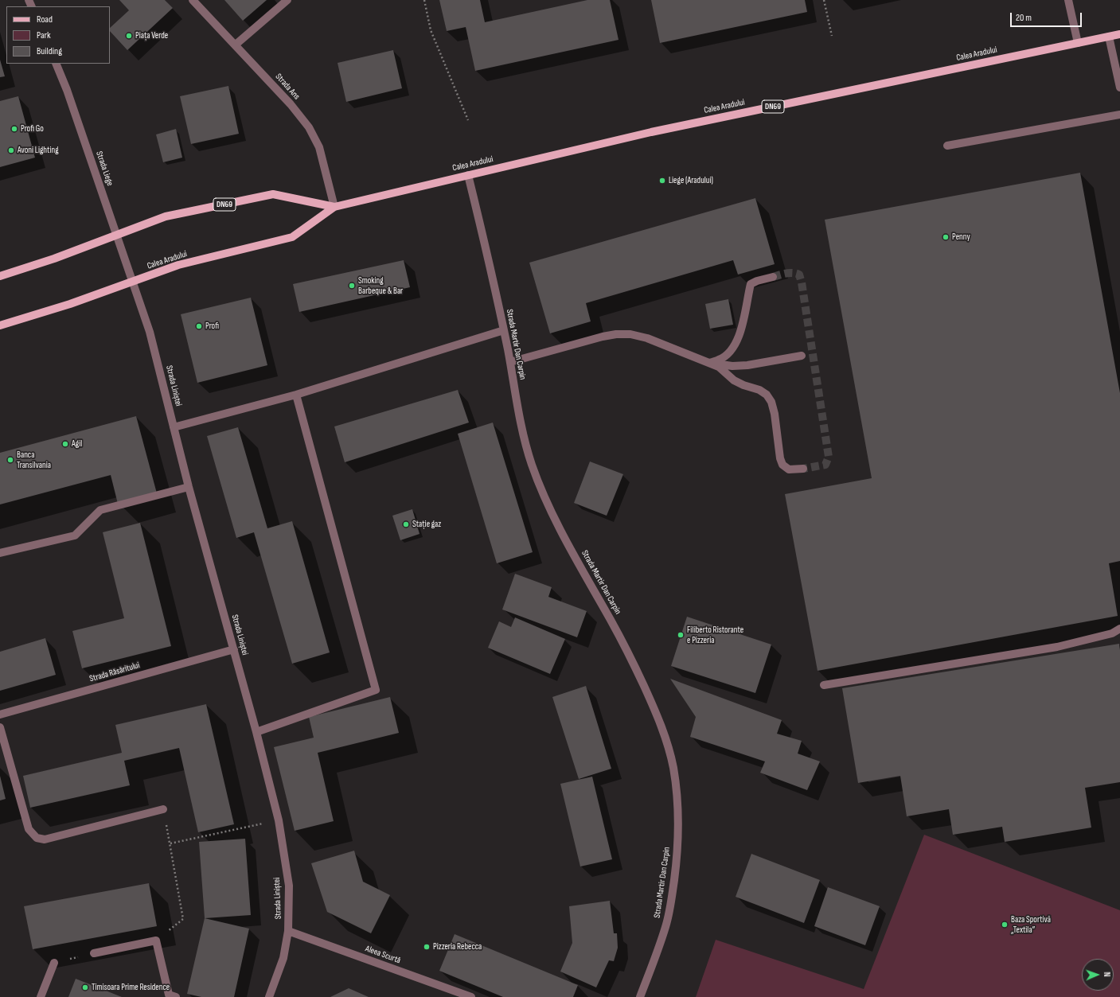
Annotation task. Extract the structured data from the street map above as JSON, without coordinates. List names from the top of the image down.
{
  "streets": {
    "main road": ["Calea Aradului", "DN69"],
    "street": [
      "Strada Ans",
      "Strada Liege",
      "Strada Martir Dan Carpin",
      "Strada Liniștei",
      "Strada Răsăritului",
      "Aleea Scurtă"
    ]
  },
  "crossings": [
    ["Calea Aradului", "Strada Ans"],
    ["Calea Aradului", "Strada Liege"],
    ["Calea Aradului", "Strada Martir Dan Carpin"],
    ["Calea Aradului", "Strada Liniștei"],
    ["Strada Liege", "Strada Liniștei"],
    ["Strada Liniștei", "Strada Răsăritului"],
    ["Strada Liniștei", "Aleea Scurtă"]
  ],
  "places": [
    "Piața Verde",
    "Profi Go",
    "Avoni Lighting",
    "Liege (Aradului)",
    "Penny",
    "Smoking Barbeque & Bar",
    "Profi",
    "Agil",
    "Banca Transilvania",
    "Stație gaz",
    "Filiberto Ristorante e Pizzeria",
    "Baza Sportivă „Textila”",
    "Pizzeria Rebecca",
    "Timisoara Prime Residence"
  ],
  "legend": ["Road", "Park", "Building"],
  "scale_bar": "20 m",
  "north": "right"
}
